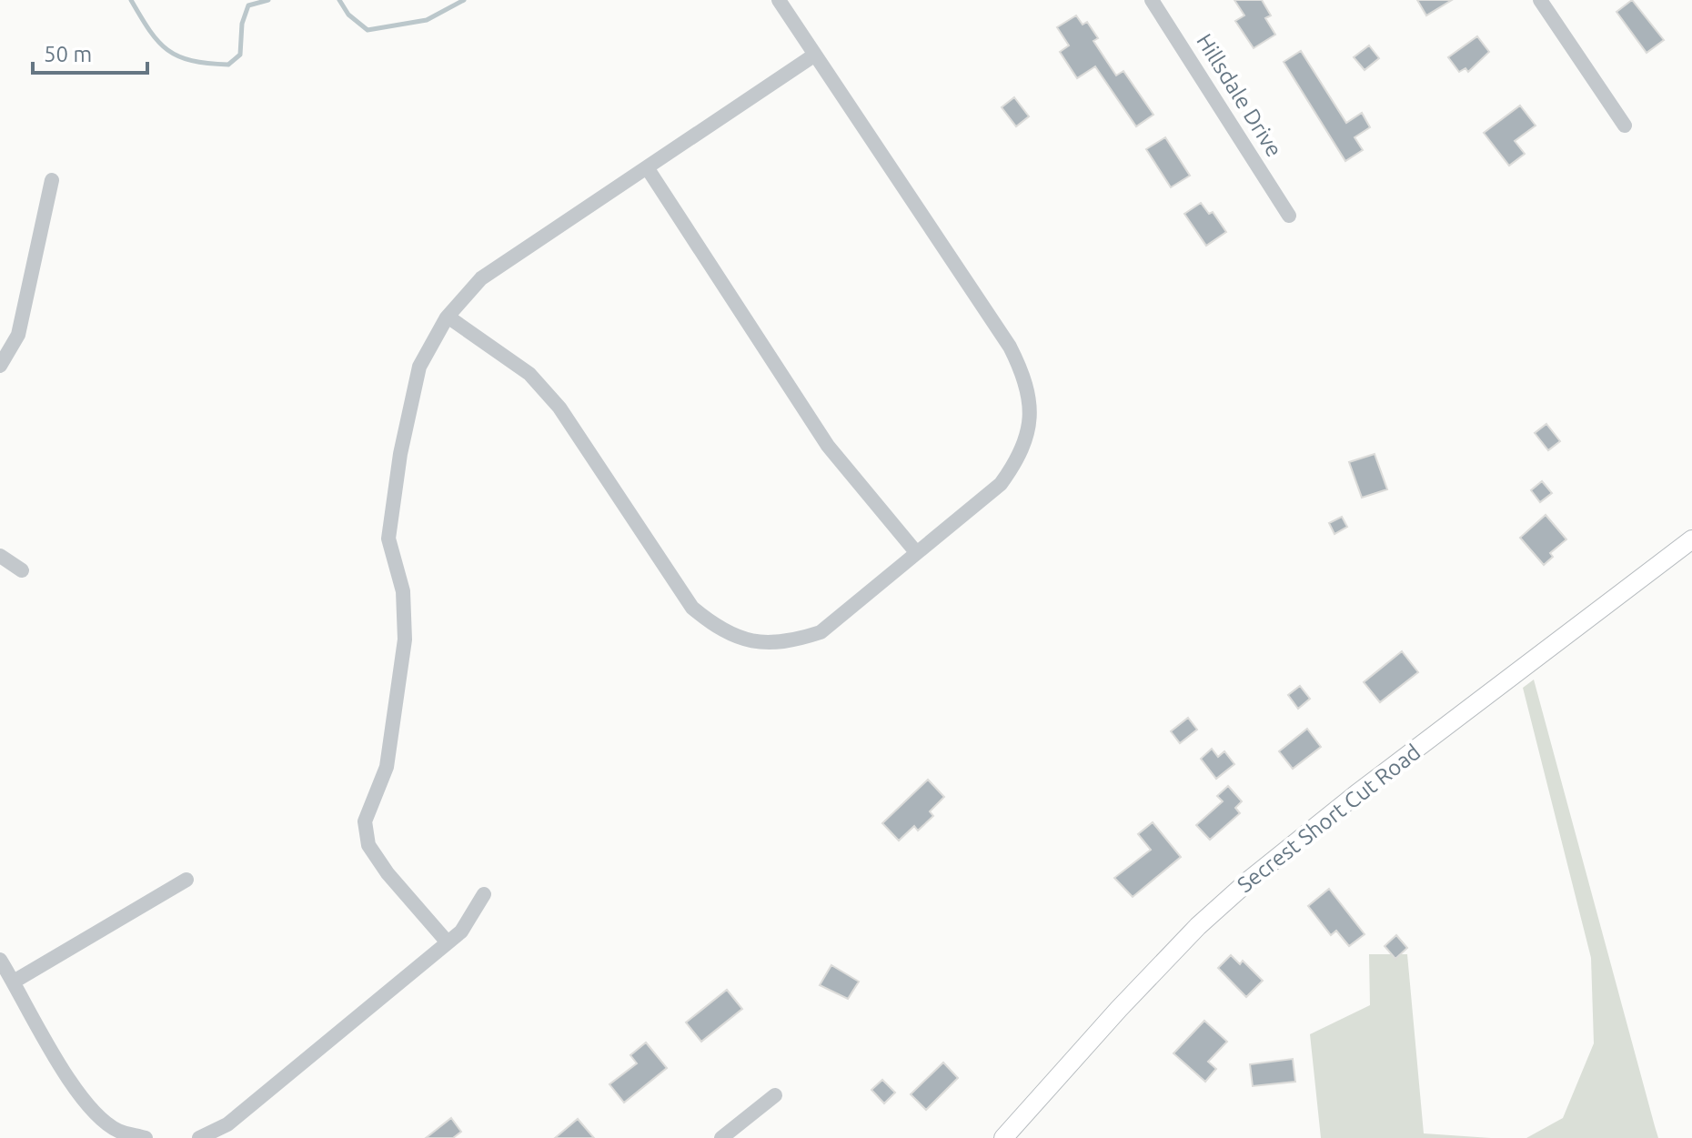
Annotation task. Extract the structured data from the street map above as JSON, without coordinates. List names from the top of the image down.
{
  "streets": {
    "main road": ["Secrest Short Cut Road"],
    "street": ["Hillsdale Drive"]
  },
  "scale_bar": "50 m"
}
